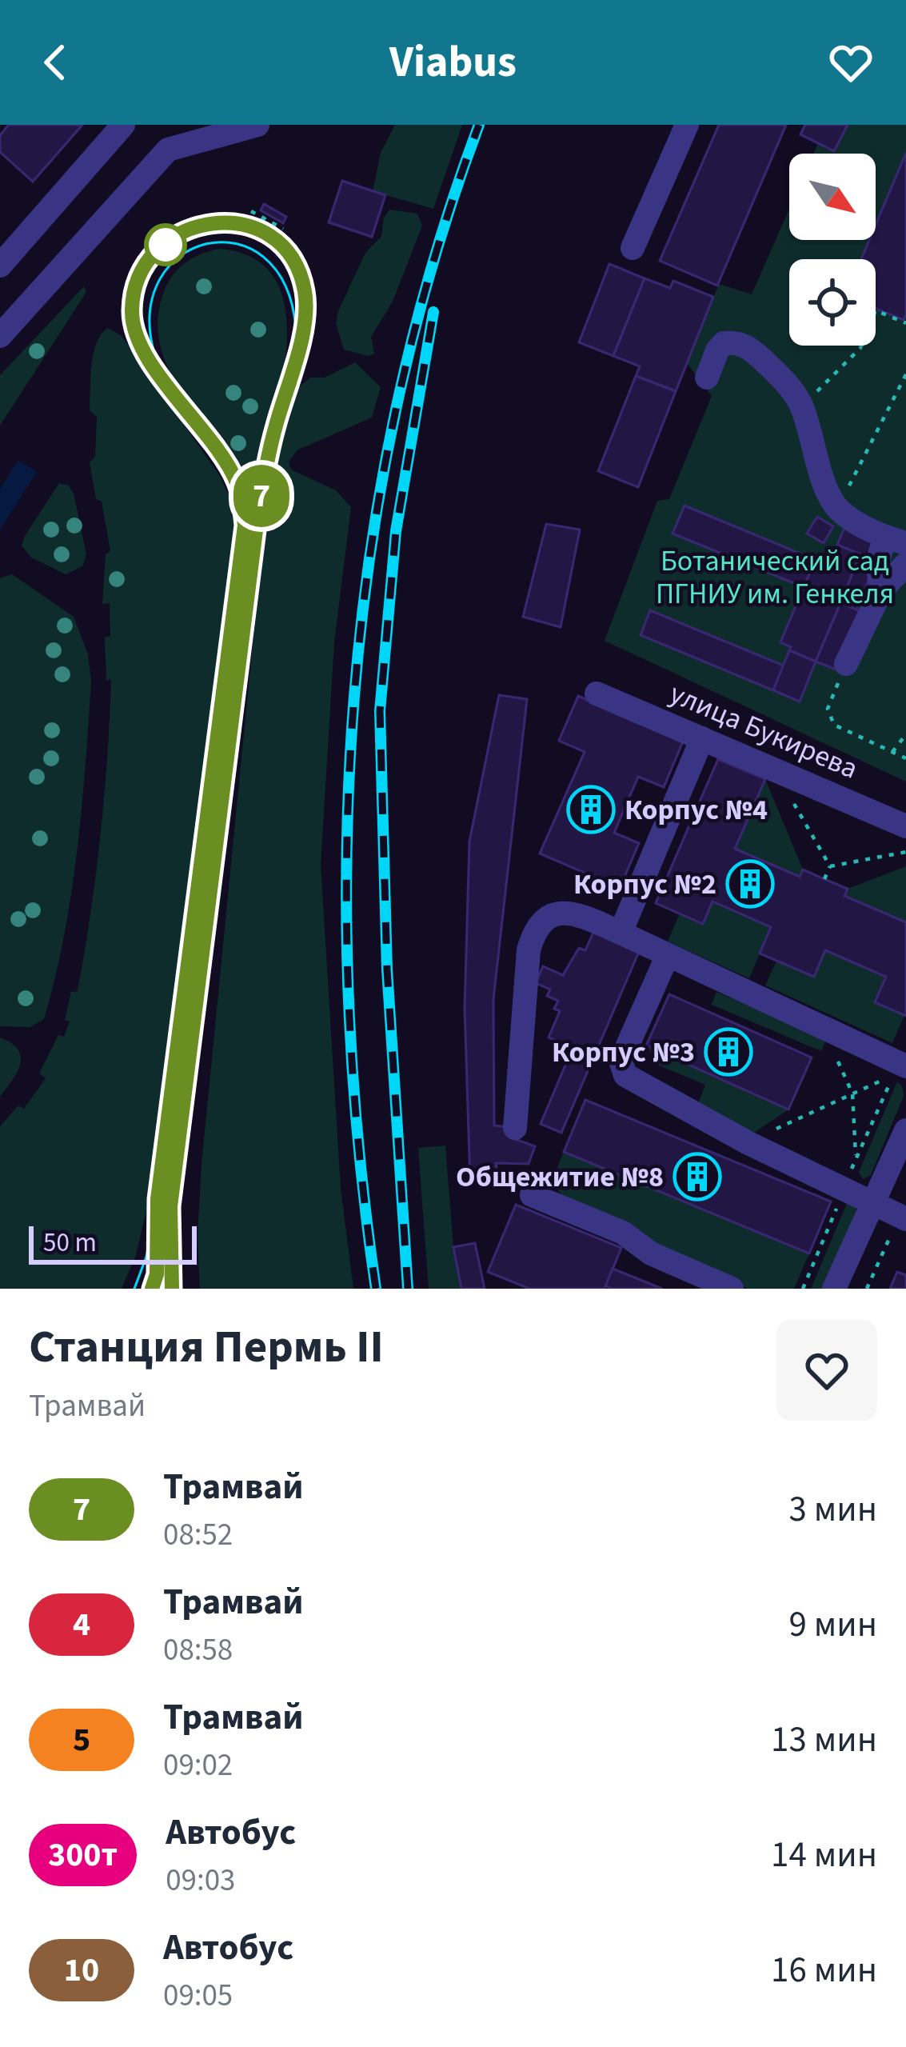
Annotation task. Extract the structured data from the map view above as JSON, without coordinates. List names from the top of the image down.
{
  "streets": {
    "street": ["улица Букирева"]
  },
  "parks": ["Ботанический сад ПГНИУ им. Генкеля"],
  "places": {
    "building": [
      "Корпус №4",
      "Корпус №2",
      "Корпус №3",
      "Общежитие №8"
    ]
  },
  "lines": ["tram line 7"],
  "scale_bar": "50 m",
  "north": "bottom right",
  "page": {
    "header": "Viabus",
    "on_map": "7",
    "scale": "50 m",
    "heading": ["Станция Пермь II", "Трамвай"],
    "list": [
      {
        "mark": "7",
        "name": "Трамвай",
        "note": "08:52",
        "value": "3 мин"
      },
      {
        "mark": "4",
        "name": "Трамвай",
        "note": "08:58",
        "value": "9 мин"
      },
      {
        "mark": "5",
        "name": "Трамвай",
        "note": "09:02",
        "value": "13 мин"
      },
      {
        "mark": "300т",
        "name": "Автобус",
        "note": "09:03",
        "value": "14 мин"
      },
      {
        "mark": "10",
        "name": "Автобус",
        "note": "09:05",
        "value": "16 мин"
      }
    ]
  }
}
